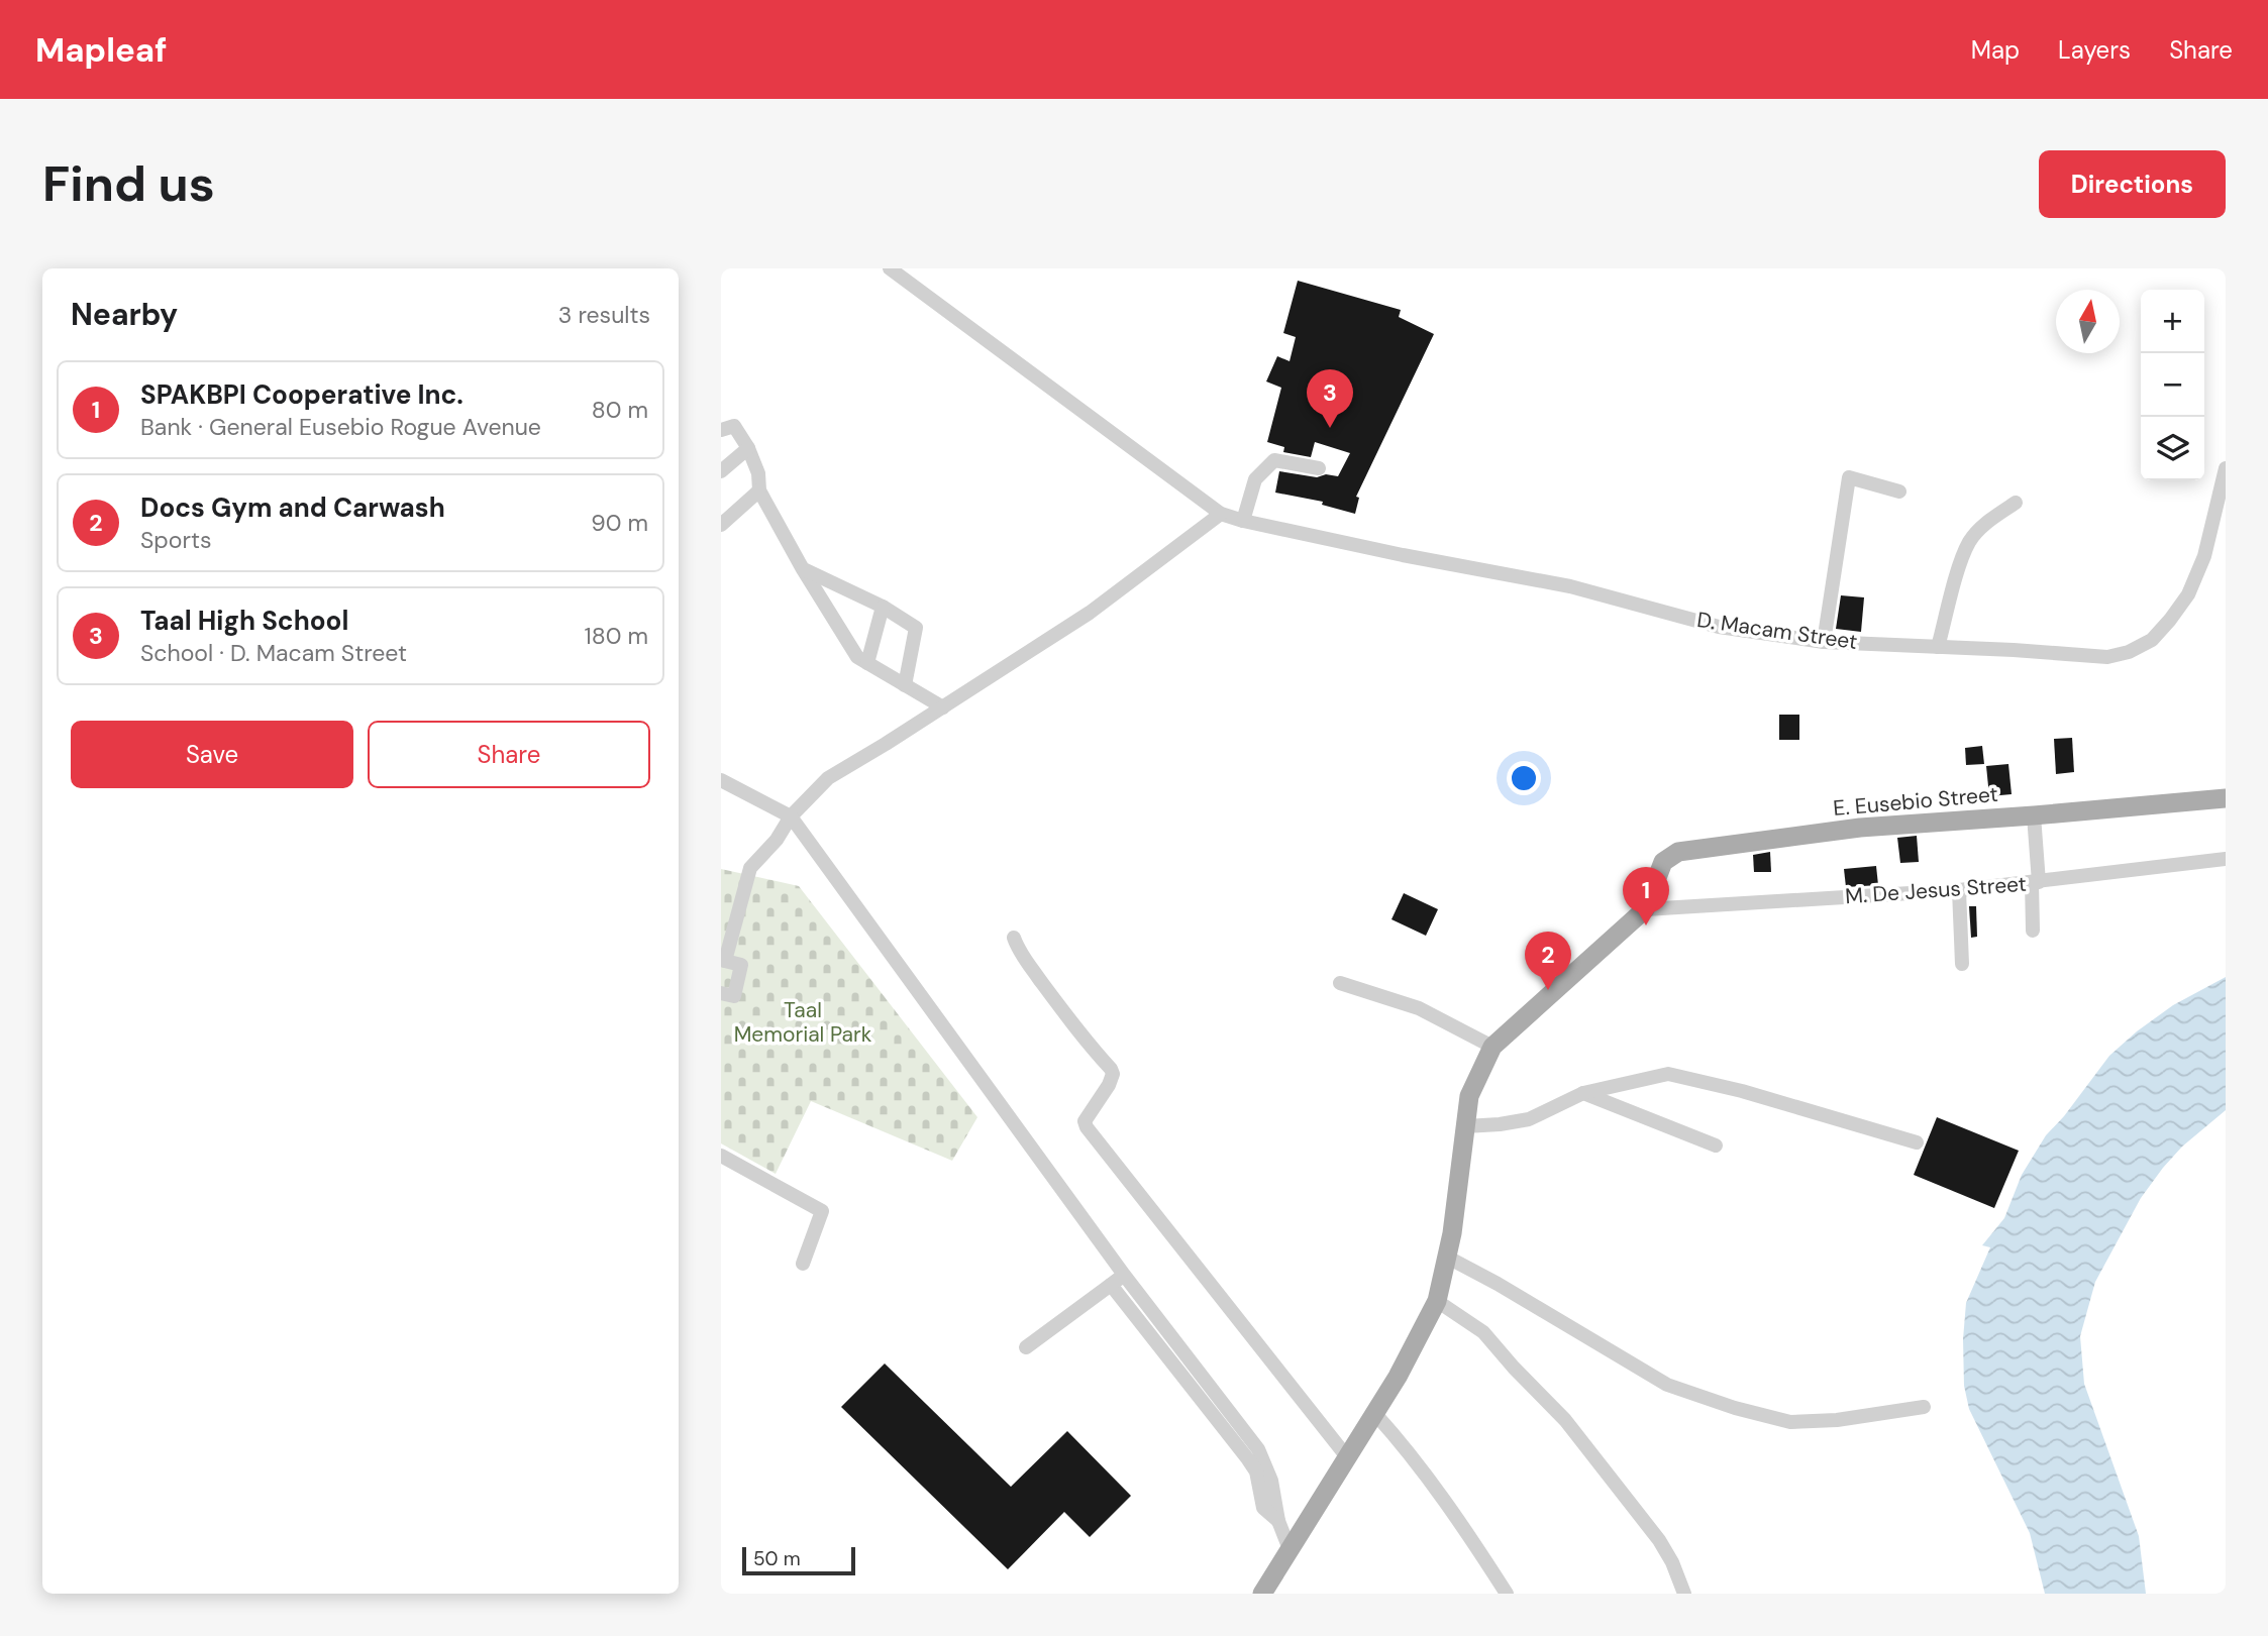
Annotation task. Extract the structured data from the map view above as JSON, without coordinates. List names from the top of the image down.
{
  "streets": {
    "main road": ["E. Eusebio Street"],
    "street": ["D. Macam Street", "M. De Jesus Street"]
  },
  "crossings": [
    ["E. Eusebio Street", "M. De Jesus Street"]
  ],
  "parks": ["Taal Memorial Park"],
  "scale_bar": "50 m",
  "north": "top",
  "page": {
    "header": "Mapleaf",
    "nav": ["Map", "Layers", "Share"],
    "buttons": [
      "Directions",
      ["Save", "Share"]
    ],
    "title": "Find us",
    "heading": ["Nearby", "3 results"],
    "map_buttons": ["+", "−"],
    "list": [
      {
        "mark": "1",
        "name": "SPAKBPI Cooperative Inc.",
        "note": "Bank · General Eusebio Rogue Avenue",
        "value": "80 m"
      },
      {
        "mark": "2",
        "name": "Docs Gym and Carwash",
        "note": "Sports",
        "value": "90 m"
      },
      {
        "mark": "3",
        "name": "Taal High School",
        "note": "School · D. Macam Street",
        "value": "180 m"
      }
    ],
    "pins": ["3", "1", "2"],
    "scale": "50 m"
  }
}
